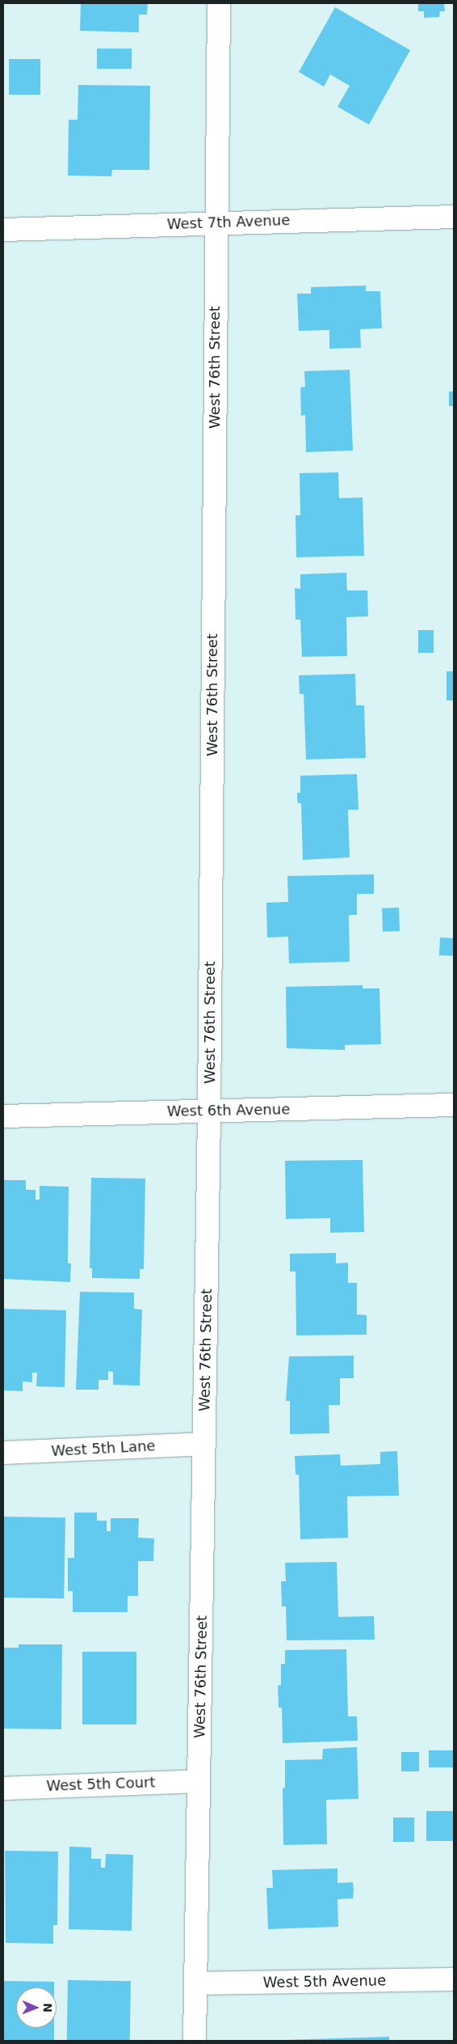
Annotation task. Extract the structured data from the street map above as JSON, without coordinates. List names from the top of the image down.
{
  "streets": {
    "street": [
      "West 7th Avenue",
      "West 76th Street",
      "West 6th Avenue",
      "West 5th Lane",
      "West 5th Court",
      "West 5th Avenue"
    ]
  },
  "crossings": [
    ["West 7th Avenue", "West 76th Street"],
    ["West 76th Street", "West 6th Avenue"],
    ["West 76th Street", "West 5th Lane"],
    ["West 76th Street", "West 5th Court"],
    ["West 76th Street", "West 5th Avenue"]
  ],
  "north": "right"
}
